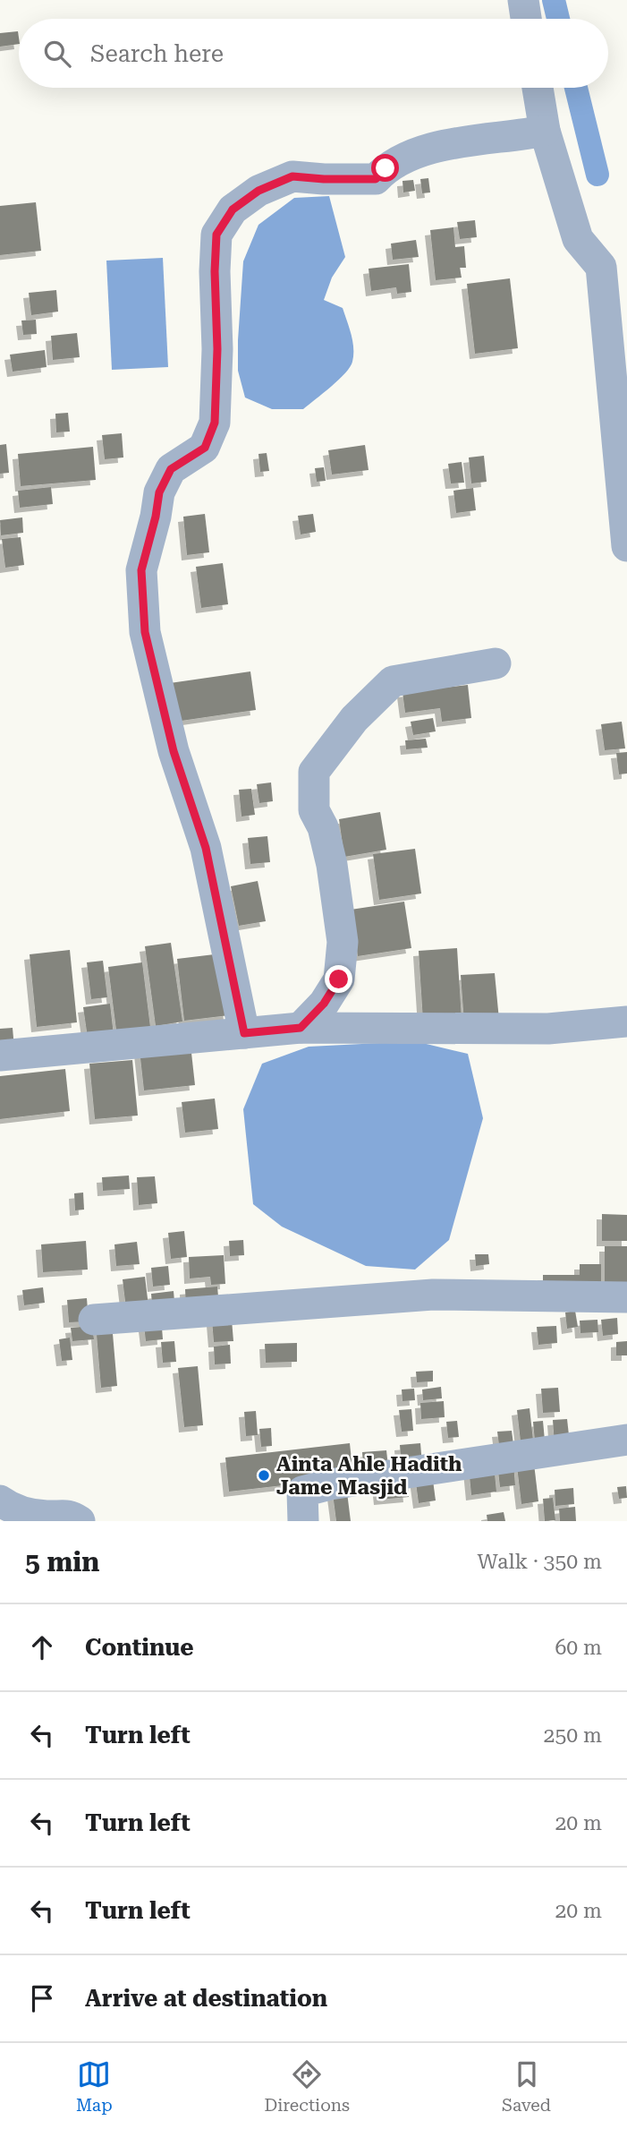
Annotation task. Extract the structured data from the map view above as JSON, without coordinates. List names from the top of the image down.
{
  "places": ["Ainta Ahle Hadith Jame Masjid"],
  "page": {
    "search": "Search here",
    "heading": ["5 min", "Walk · 350 m"],
    "list": [
      ["Continue", "60 m"],
      ["Turn left", "250 m"],
      ["Turn left", "20 m"],
      ["Turn left", "20 m"],
      "Arrive at destination"
    ],
    "nav": ["Map", "Directions", "Saved"]
  }
}
